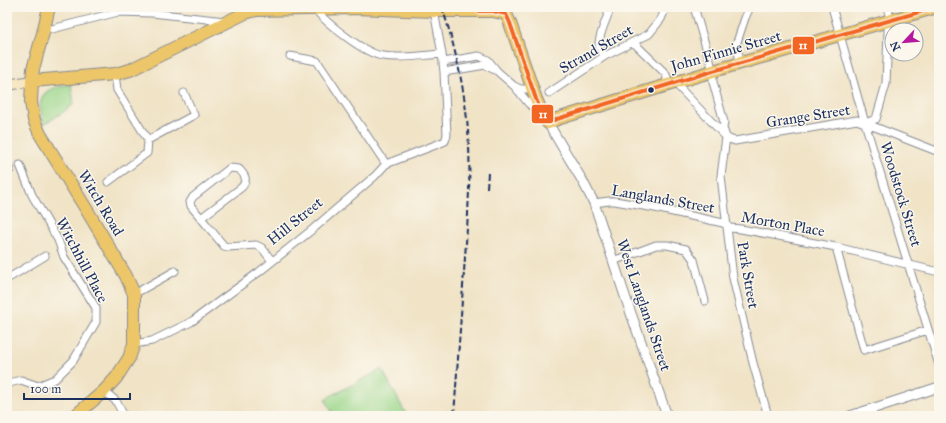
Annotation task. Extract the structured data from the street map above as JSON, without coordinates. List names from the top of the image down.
{
  "streets": {
    "main road": ["John Finnie Street", "Witch Road"],
    "street": [
      "Strand Street",
      "Grange Street",
      "Woodstock Street",
      "Langlands Street",
      "Hill Street",
      "Morton Place",
      "Witchhill Place",
      "Park Street",
      "West Langlands Street"
    ]
  },
  "crossings": [
    ["John Finnie Street", "Woodstock Street"],
    ["John Finnie Street", "Park Street"],
    ["John Finnie Street", "West Langlands Street"],
    ["Grange Street", "Woodstock Street"],
    ["Grange Street", "Park Street"],
    ["Woodstock Street", "Morton Place"],
    ["Langlands Street", "Morton Place"],
    ["Langlands Street", "Park Street"],
    ["Langlands Street", "West Langlands Street"],
    ["Witch Road", "Hill Street"],
    ["Morton Place", "Park Street"]
  ],
  "lines": ["transit line 11"],
  "scale_bar": "100 m",
  "north": "bottom left"
}
